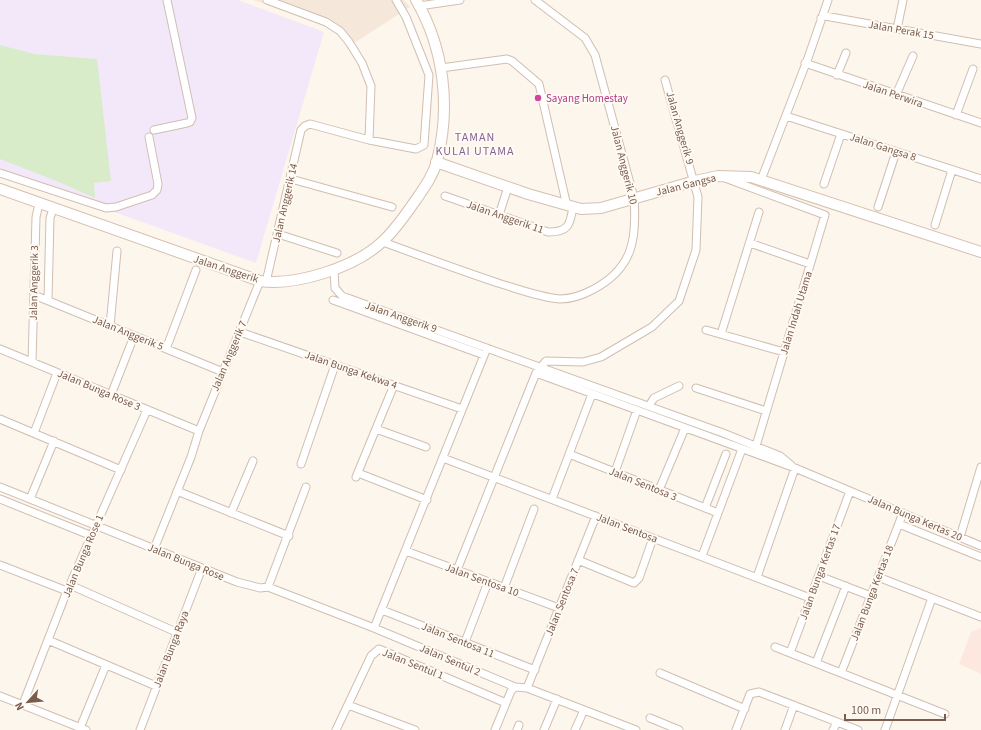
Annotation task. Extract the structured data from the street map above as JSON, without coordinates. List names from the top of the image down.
{
  "streets": {
    "street": [
      "Jalan Perak 15",
      "Jalan Perwira",
      "Jalan Anggerik 9",
      "Jalan Gangsa 8",
      "Jalan Anggerik 10",
      "Jalan Gangsa",
      "Jalan Anggerik 14",
      "Jalan Anggerik 11",
      "Jalan Anggerik",
      "Jalan Anggerik 3",
      "Jalan Indah Utama",
      "Jalan Anggerik 5",
      "Jalan Anggerik 7",
      "Jalan Bunga Kekwa 4",
      "Jalan Bunga Rose 3",
      "Jalan Sentosa 3",
      "Jalan Bunga Kertas 20",
      "Jalan Sentosa",
      "Jalan Bunga Rose 1",
      "Jalan Bunga Rose",
      "Jalan Bunga Kertas 17",
      "Jalan Sentosa 10",
      "Jalan Bunga Kertas 18",
      "Jalan Sentosa 7",
      "Jalan Sentosa 11",
      "Jalan Bunga Raya",
      "Jalan Sentul 2",
      "Jalan Sentul 1"
    ]
  },
  "crossings": [
    ["Jalan Anggerik 9", "Jalan Gangsa"],
    ["Jalan Anggerik 9", "Jalan Anggerik"],
    ["Jalan Anggerik 10", "Jalan Gangsa"],
    ["Jalan Anggerik 10", "Jalan Anggerik"],
    ["Jalan Gangsa", "Jalan Anggerik 11"],
    ["Jalan Gangsa", "Jalan Anggerik"],
    ["Jalan Gangsa", "Jalan Indah Utama"],
    ["Jalan Anggerik 14", "Jalan Anggerik"],
    ["Jalan Anggerik 14", "Jalan Anggerik 7"],
    ["Jalan Anggerik 11", "Jalan Anggerik"],
    ["Jalan Anggerik", "Jalan Anggerik 3"],
    ["Jalan Anggerik", "Jalan Anggerik 7"],
    ["Jalan Anggerik 3", "Jalan Anggerik 5"],
    ["Jalan Anggerik 3", "Jalan Bunga Rose 3"],
    ["Jalan Anggerik 5", "Jalan Anggerik 7"],
    ["Jalan Anggerik 7", "Jalan Bunga Kekwa 4"],
    ["Jalan Anggerik 7", "Jalan Bunga Rose 3"],
    ["Jalan Anggerik 7", "Jalan Bunga Rose"],
    ["Jalan Bunga Rose 3", "Jalan Bunga Rose 1"],
    ["Jalan Bunga Kertas 20", "Jalan Bunga Kertas 17"],
    ["Jalan Bunga Kertas 20", "Jalan Bunga Kertas 18"],
    ["Jalan Sentosa", "Jalan Bunga Kertas 17"],
    ["Jalan Sentosa", "Jalan Sentosa 7"],
    ["Jalan Bunga Rose 1", "Jalan Bunga Rose"],
    ["Jalan Bunga Rose", "Jalan Bunga Raya"],
    ["Jalan Bunga Rose", "Jalan Sentul 2"],
    ["Jalan Sentosa 10", "Jalan Sentosa 7"],
    ["Jalan Sentosa 7", "Jalan Sentosa 11"],
    ["Jalan Sentosa 7", "Jalan Sentul 2"]
  ],
  "districts": ["TAMAN KULAI UTAMA"],
  "places": ["Sayang Homestay"],
  "scale_bar": "100 m",
  "north": "bottom left"
}
